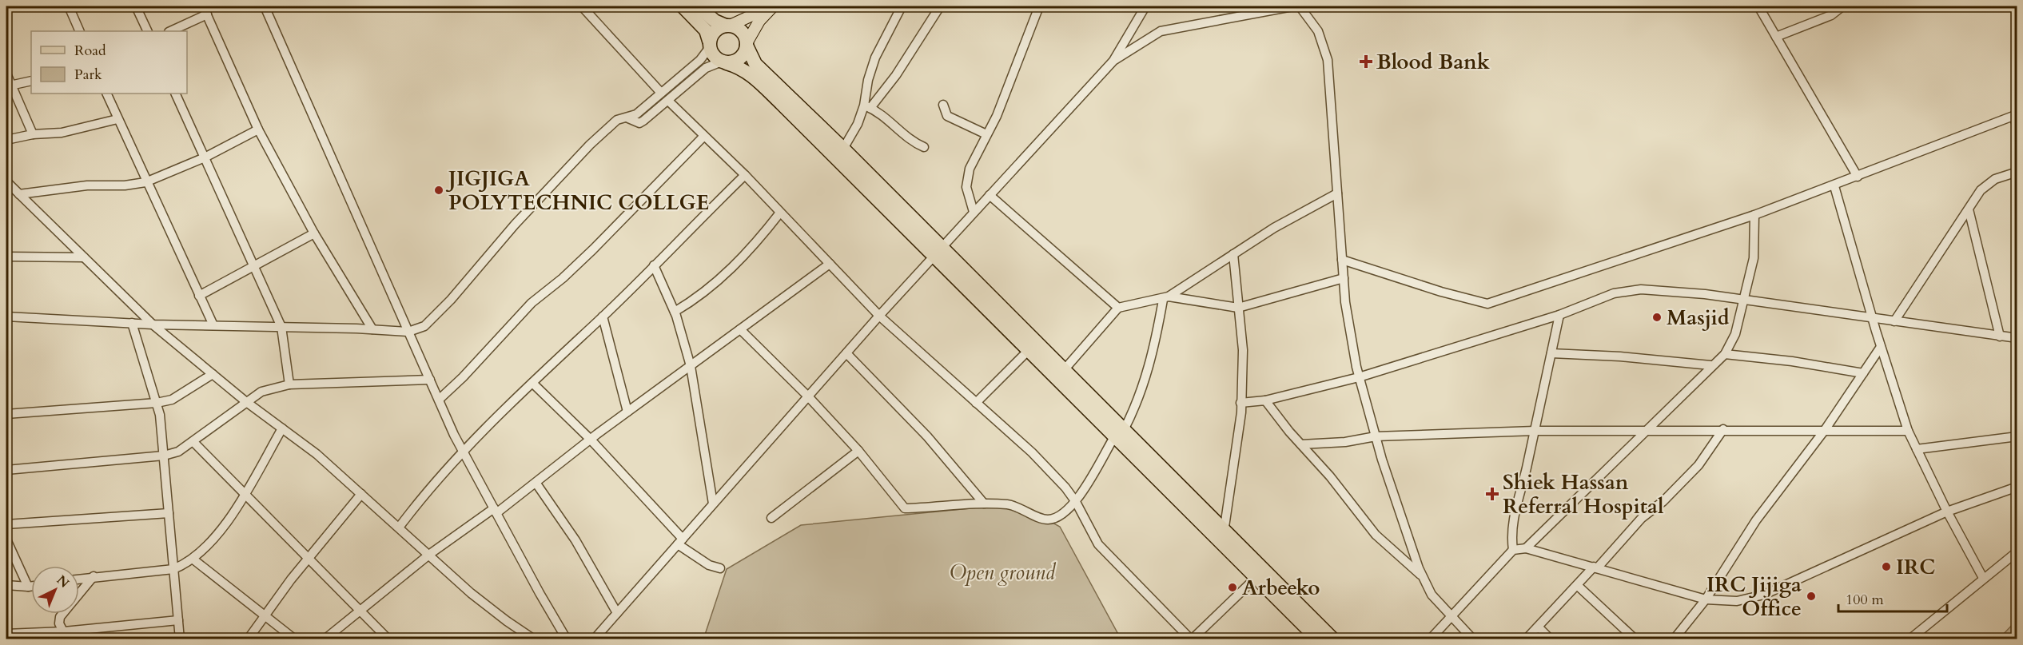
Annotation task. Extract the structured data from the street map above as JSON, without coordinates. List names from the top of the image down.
{
  "parks": ["Open ground"],
  "places": {
    "health": ["Blood Bank", "Shiek Hassan Referral Hospital"],
    "other": [
      "JIGJIGA POLYTECHNIC COLLGE",
      "Masjid",
      "IRC",
      "Arbeeko",
      "IRC Jijiga Office"
    ]
  },
  "legend": ["Road", "Park"],
  "scale_bar": "100 m",
  "north": "top right"
}
